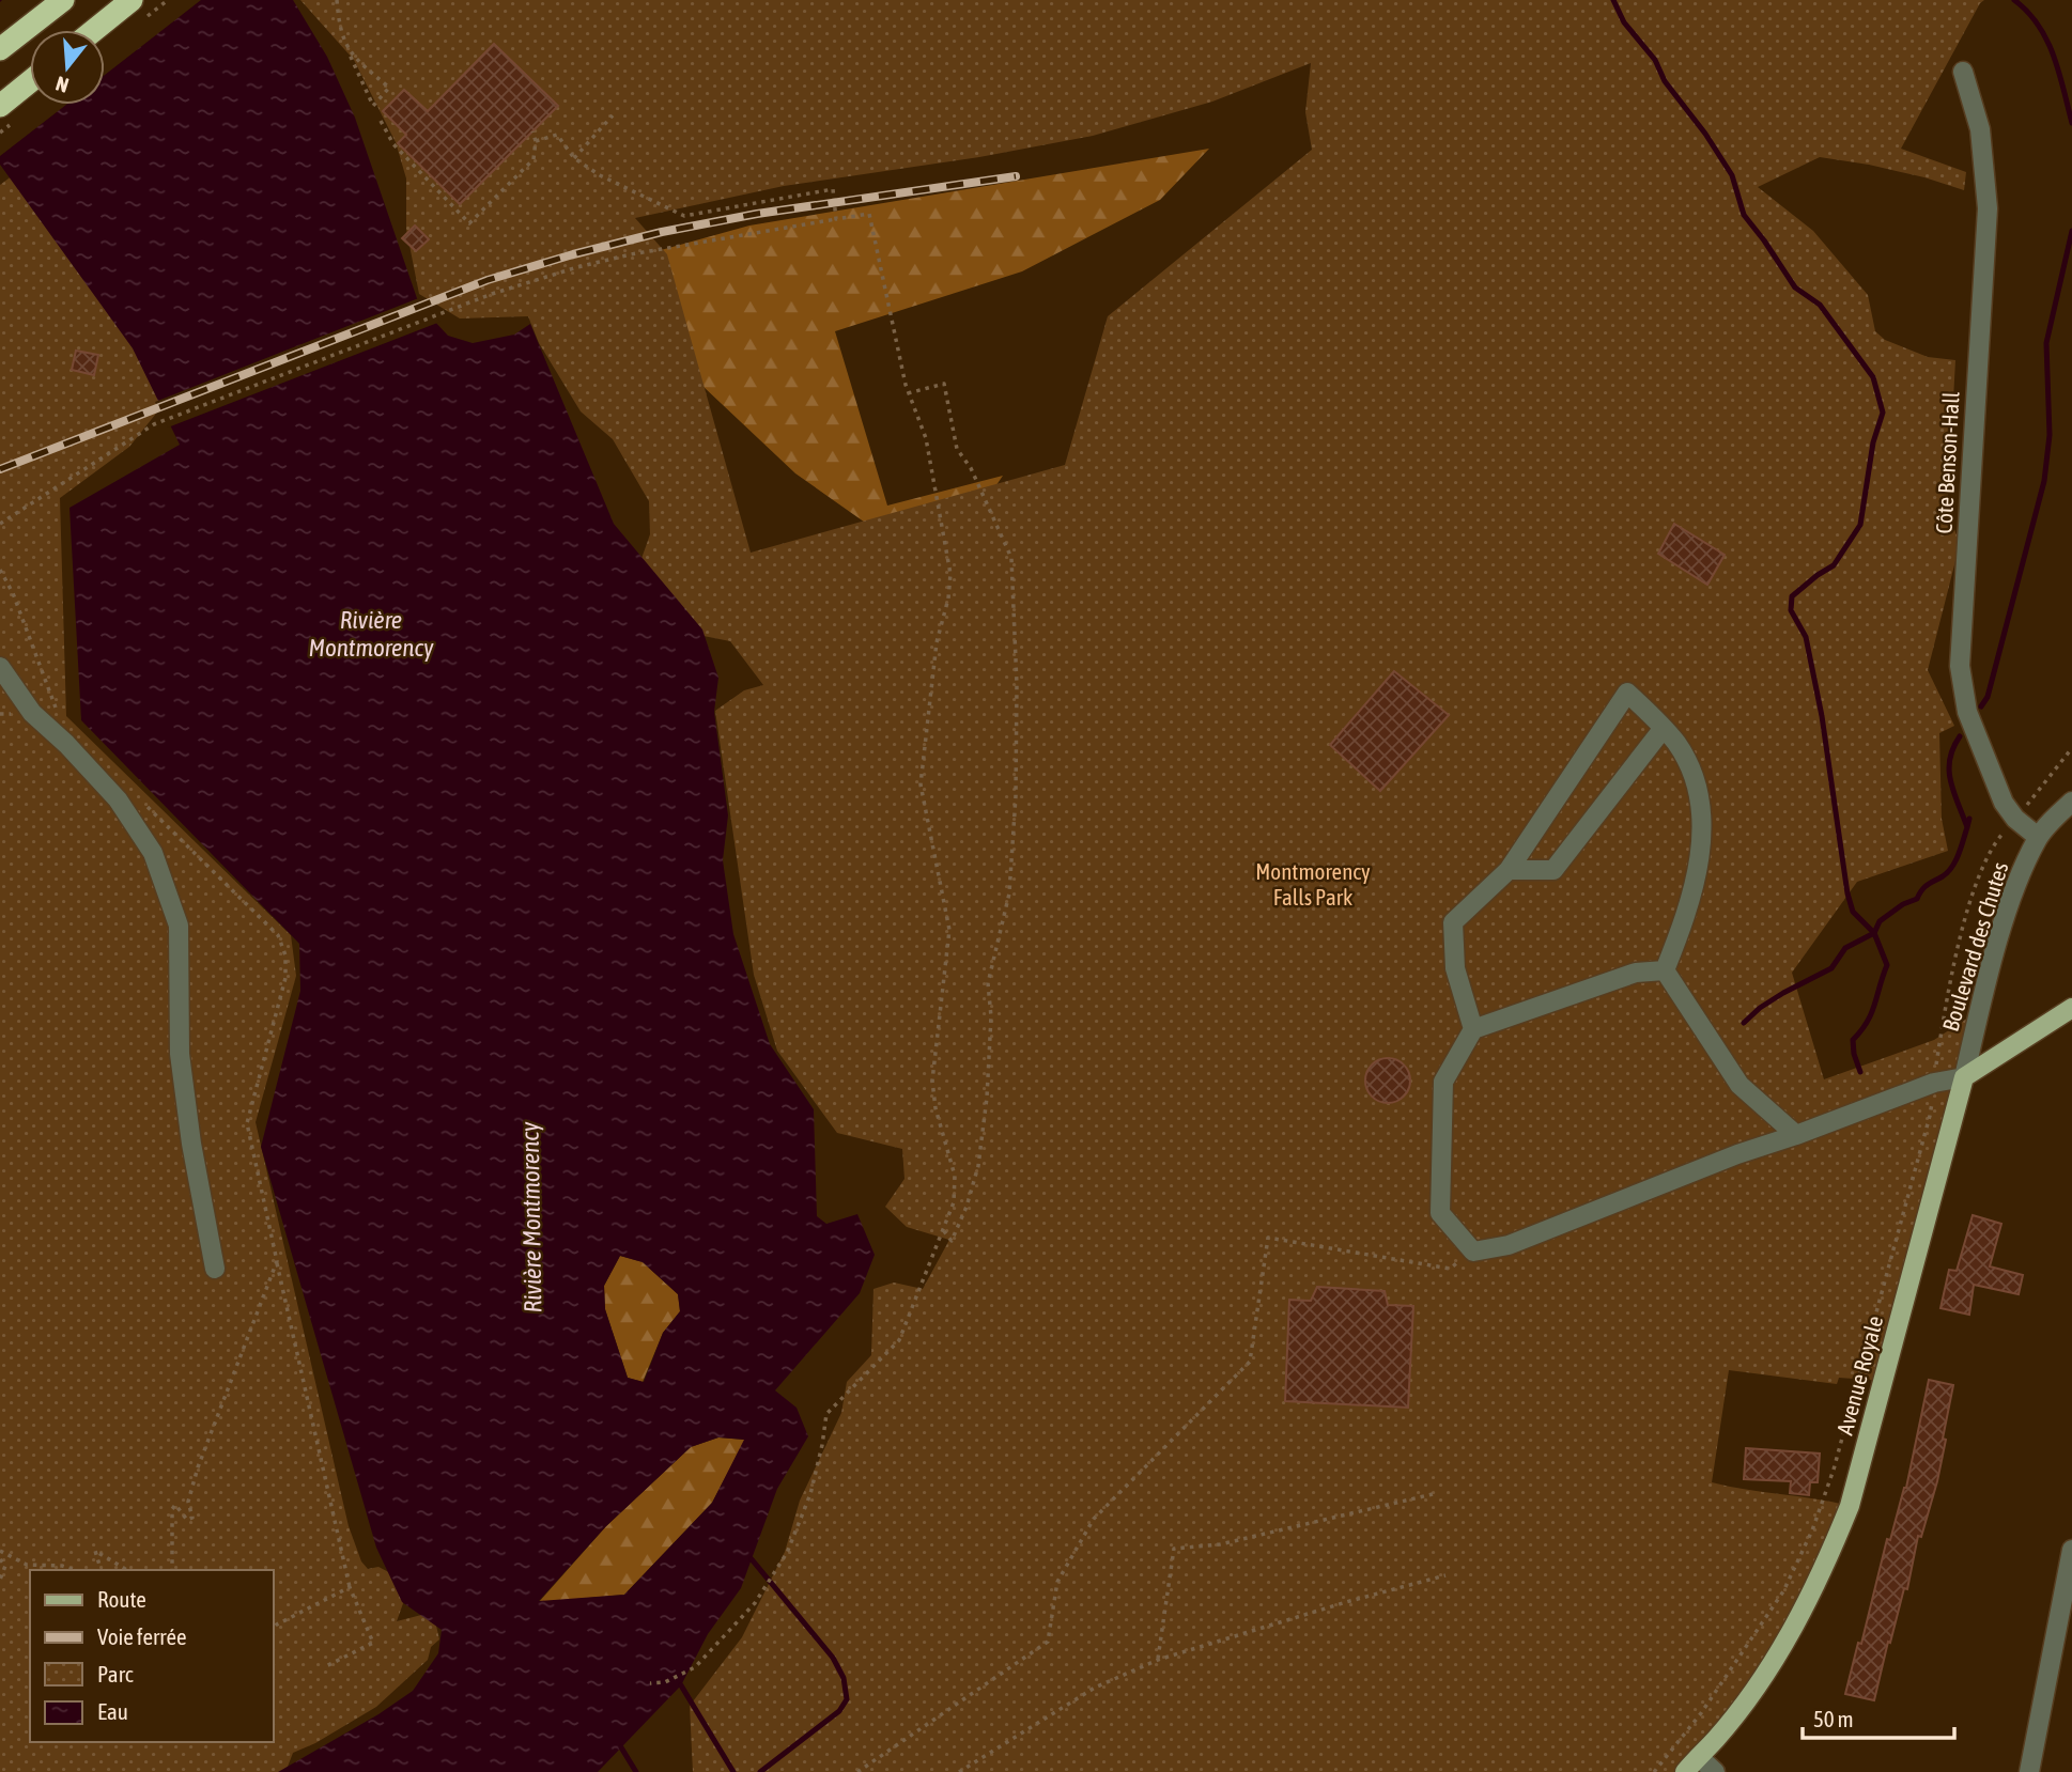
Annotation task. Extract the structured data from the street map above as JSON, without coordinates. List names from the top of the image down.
{
  "streets": {
    "main road": ["Avenue Royale"],
    "street": ["Côte Benson-Hall", "Boulevard des Chutes"]
  },
  "crossings": [
    ["Côte Benson-Hall", "Boulevard des Chutes"],
    ["Boulevard des Chutes", "Avenue Royale"]
  ],
  "water": ["Rivière Montmorency"],
  "parks": ["Montmorency Falls Park"],
  "legend": [
    "Route",
    "Voie ferrée",
    "Parc",
    "Eau"
  ],
  "scale_bar": "50 m",
  "north": "bottom"
}
